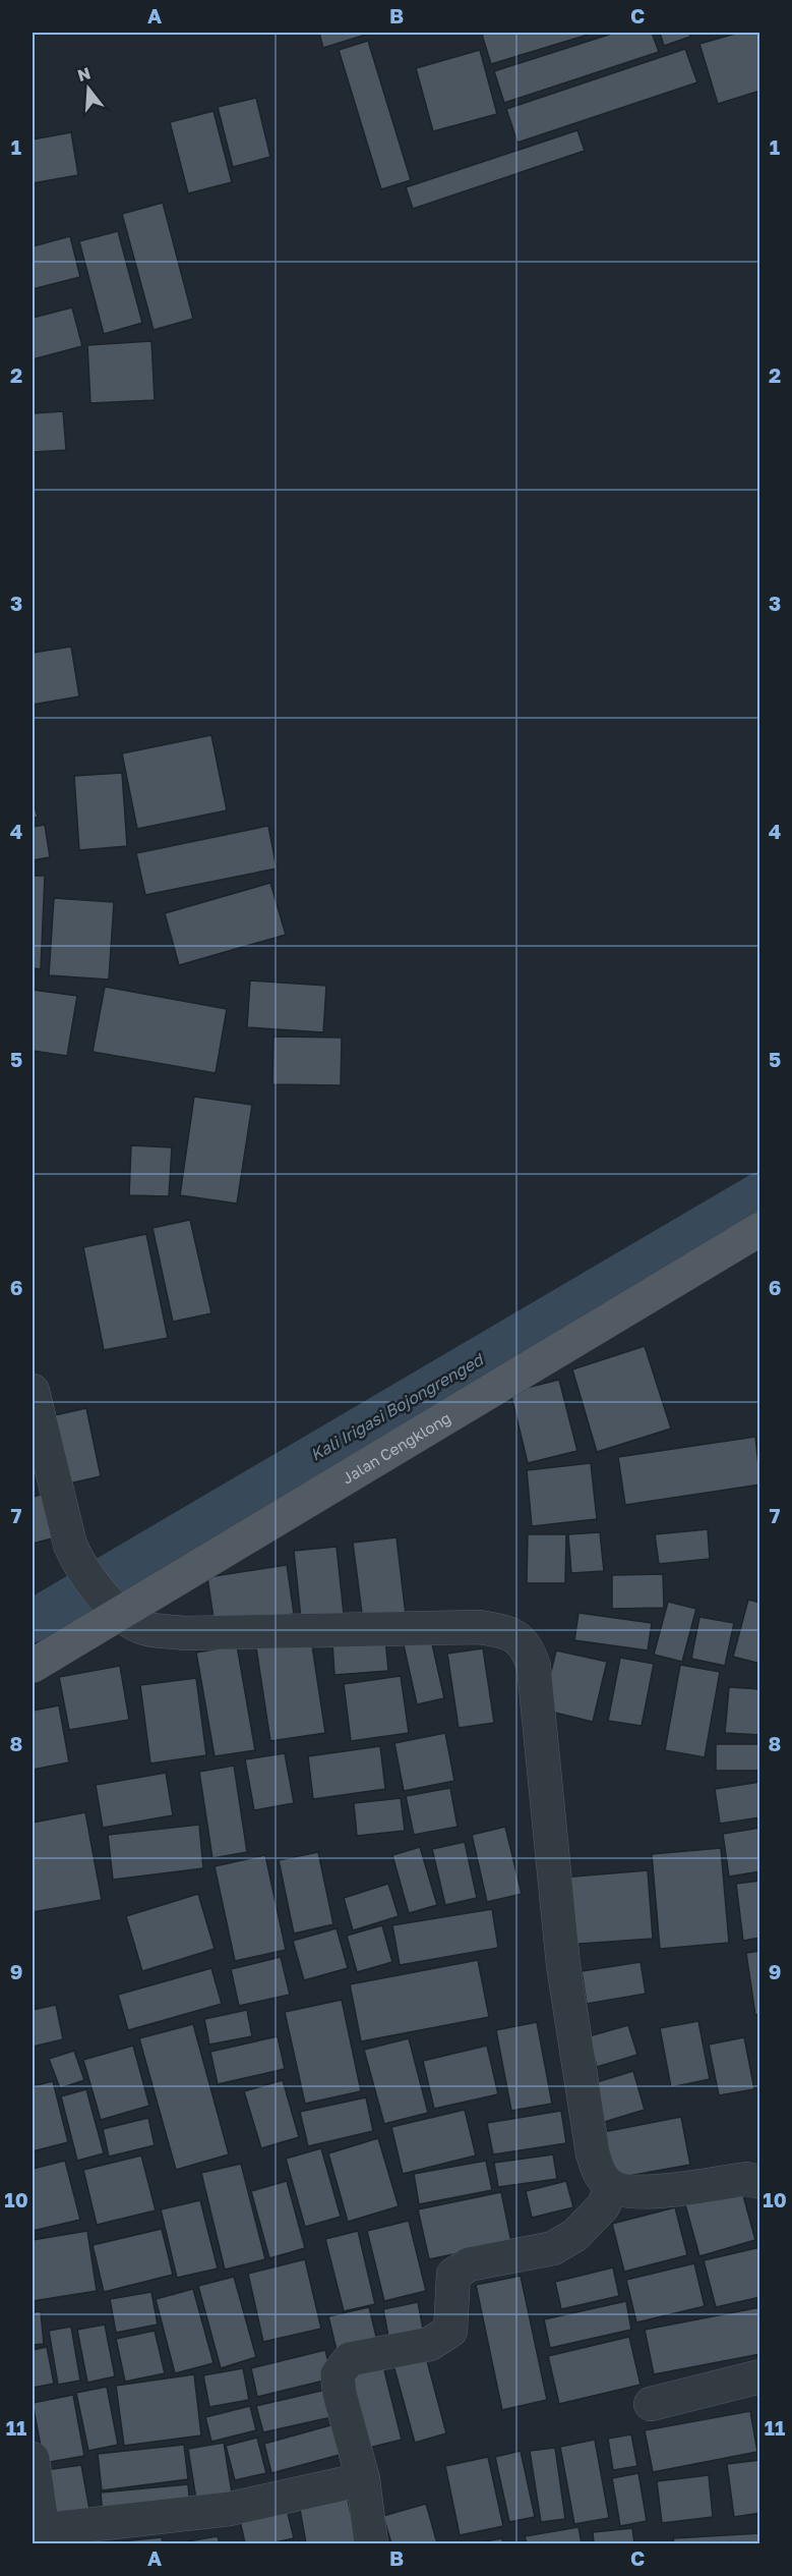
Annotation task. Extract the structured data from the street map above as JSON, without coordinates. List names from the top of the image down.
{
  "streets": {
    "main road": ["Jalan Cengklong"]
  },
  "water": ["Kali Irigasi Bojongrenged"],
  "north": "top",
  "grid": {
    "columns": ["A", "B", "C"],
    "rows": [
      "1",
      "2",
      "3",
      "4",
      "5",
      "6",
      "7",
      "8",
      "9",
      "10",
      "11"
    ]
  }
}
